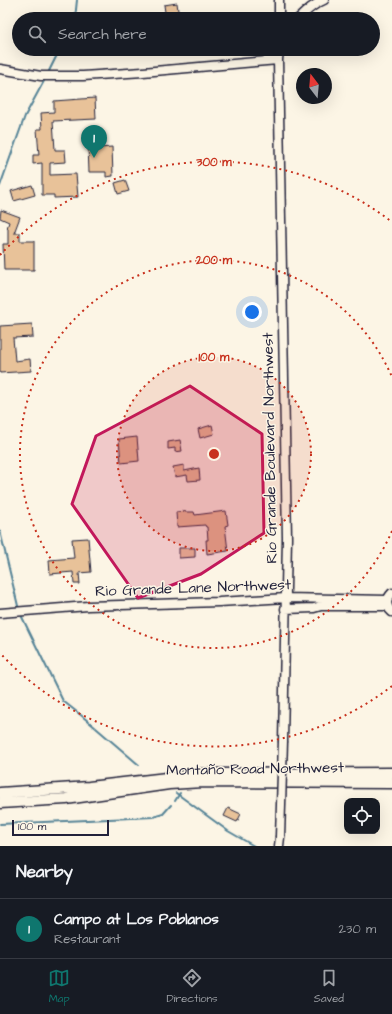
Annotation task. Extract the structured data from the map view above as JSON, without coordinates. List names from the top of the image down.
{
  "streets": {
    "main road": ["Montaño Road Northwest"],
    "street": ["Rio Grande Boulevard Northwest", "Rio Grande Lane Northwest"]
  },
  "crossings": [
    ["Rio Grande Boulevard Northwest", "Rio Grande Lane Northwest"]
  ],
  "scale_bar": "100 m",
  "north": "top",
  "page": {
    "search": "Search here",
    "pins": "1",
    "scale": "100 m",
    "heading": "Nearby",
    "list": [
      {
        "mark": "1",
        "name": "Campo at Los Poblanos",
        "note": "Restaurant",
        "value": "230 m"
      }
    ],
    "nav": ["Map", "Directions", "Saved"]
  },
  "rings": ["300 m", "200 m", "100 m"]
}
